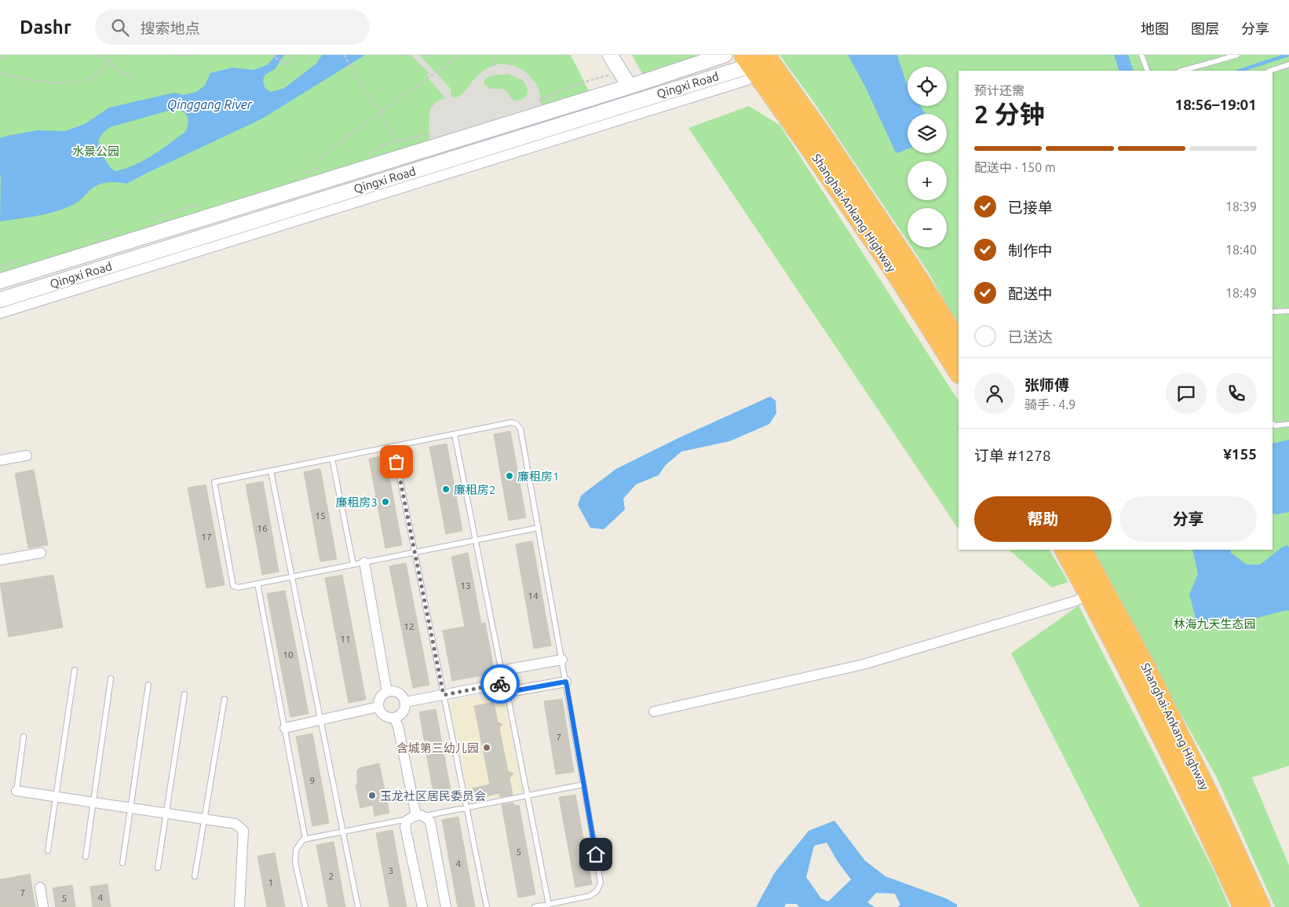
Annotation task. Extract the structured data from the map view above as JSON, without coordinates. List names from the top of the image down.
{
  "streets": {
    "highway": ["Shanghai-Ankang Highway"],
    "main road": ["Qingxi Road"]
  },
  "crossings": [
    ["Qingxi Road", "Shanghai-Ankang Highway"]
  ],
  "water": ["Qinggang River"],
  "parks": ["水景公园", "林海九天生态园"],
  "places": [
    "廉租房1",
    "廉租房2",
    "廉租房3",
    "含城第三幼儿园",
    "玉龙社区居民委员会"
  ],
  "house_numbers": [
    "15",
    "16",
    "17",
    "13",
    "14",
    "12",
    "11",
    "10",
    "7",
    "9",
    "5",
    "4",
    "3",
    "2",
    "1",
    "7",
    "4",
    "5"
  ],
  "page": {
    "header": "Dashr",
    "search": "搜索地点",
    "nav": ["地图", "图层", "分享"],
    "map_buttons": ["+", "−"],
    "heading": ["2 分钟", "预计还需", "18:56–19:01"],
    "panel": [
      "张师傅",
      "骑手 · 4.9",
      "订单 #1278",
      "¥155"
    ],
    "bar": "配送中 · 150 m",
    "list": [
      ["已接单", "18:39"],
      ["制作中", "18:40"],
      ["配送中", "18:49"],
      "已送达"
    ],
    "buttons": ["帮助", "分享"]
  }
}
